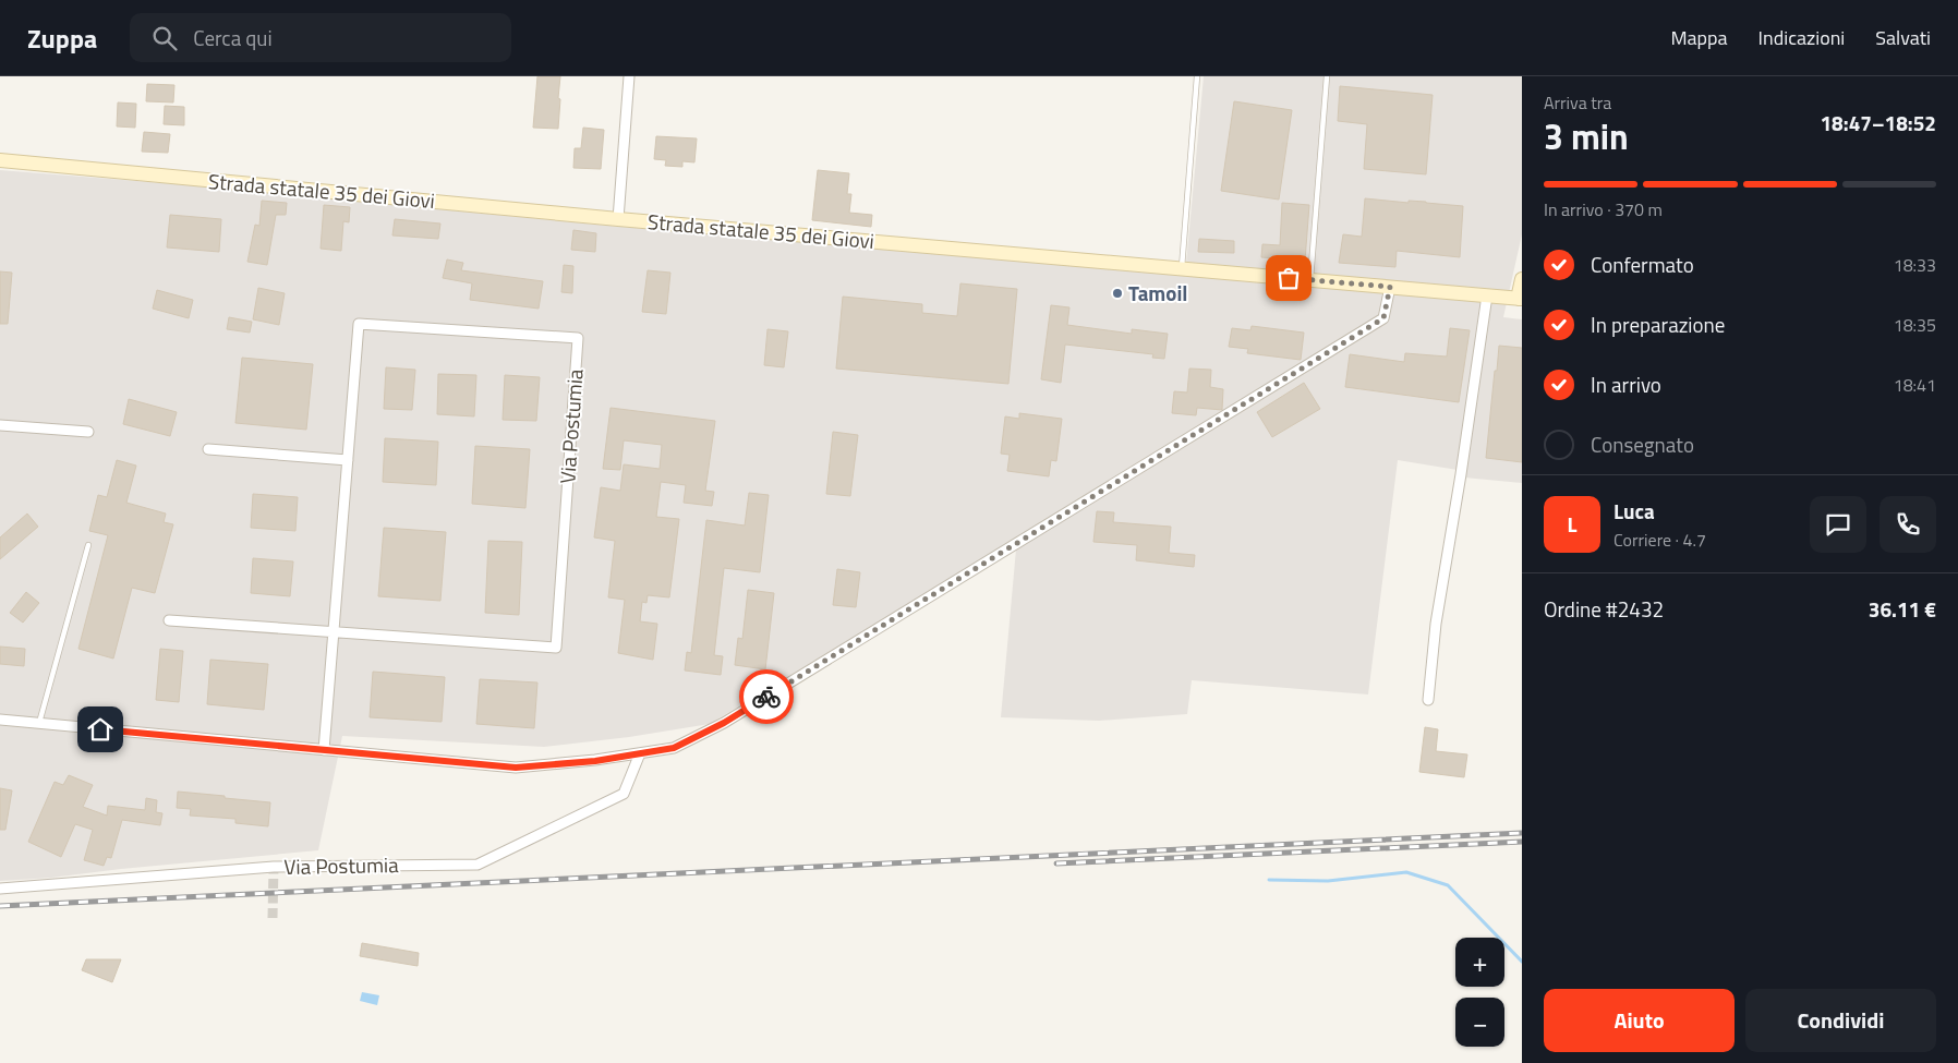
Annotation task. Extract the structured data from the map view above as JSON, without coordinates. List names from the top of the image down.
{
  "streets": {
    "main road": ["Strada statale 35 dei Giovi"],
    "street": ["Via Postumia"]
  },
  "places": ["Tamoil"],
  "page": {
    "header": "Zuppa",
    "search": "Cerca qui",
    "nav": ["Mappa", "Indicazioni", "Salvati"],
    "heading": ["3 min", "Arriva tra", "18:47–18:52"],
    "panel": [
      "Luca",
      "Corriere · 4.7",
      "Ordine #2432",
      "36.11 €"
    ],
    "bar": "In arrivo · 370 m",
    "list": [
      ["Confermato", "18:33"],
      ["In preparazione", "18:35"],
      ["In arrivo", "18:41"],
      "Consegnato"
    ],
    "round": "L",
    "map_buttons": ["+", "−"],
    "buttons": ["Aiuto", "Condividi"]
  }
}
